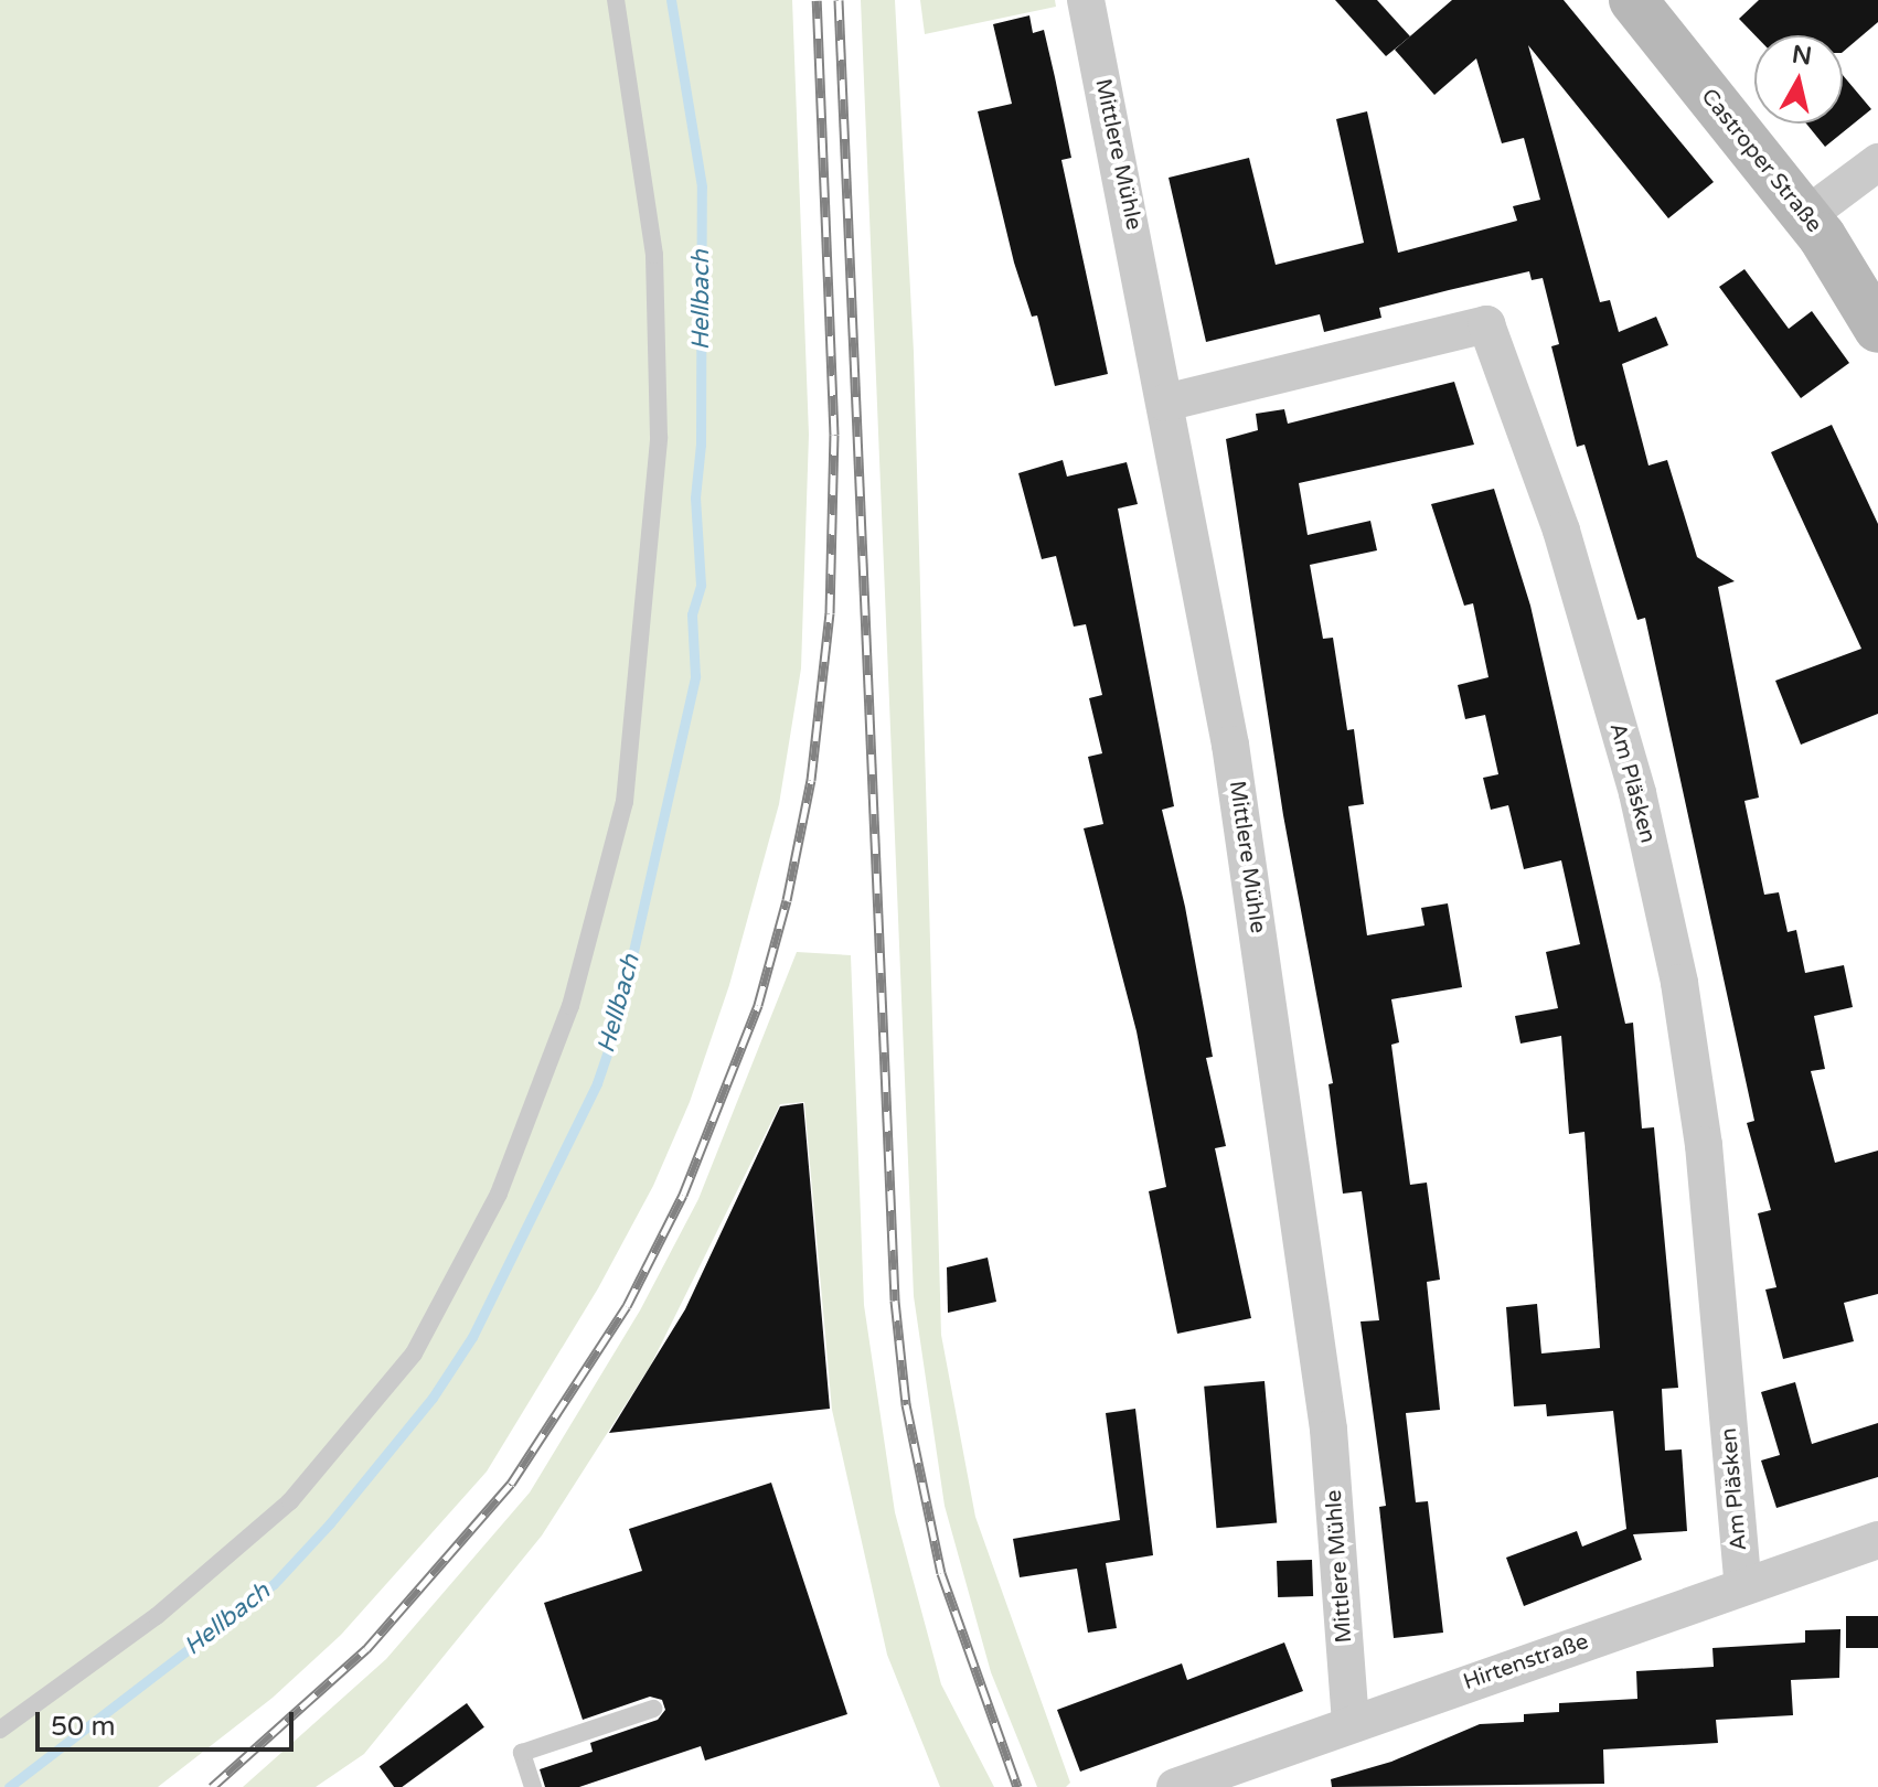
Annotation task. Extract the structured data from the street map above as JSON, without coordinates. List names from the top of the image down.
{
  "streets": {
    "main road": ["Castroper Straße"],
    "street": ["Mittlere Mühle", "Am Pläsken", "Hirtenstraße"]
  },
  "crossings": [
    ["Mittlere Mühle", "Am Pläsken"],
    ["Mittlere Mühle", "Hirtenstraße"],
    ["Am Pläsken", "Hirtenstraße"]
  ],
  "water": ["Hellbach"],
  "scale_bar": "50 m",
  "north": "top"
}
